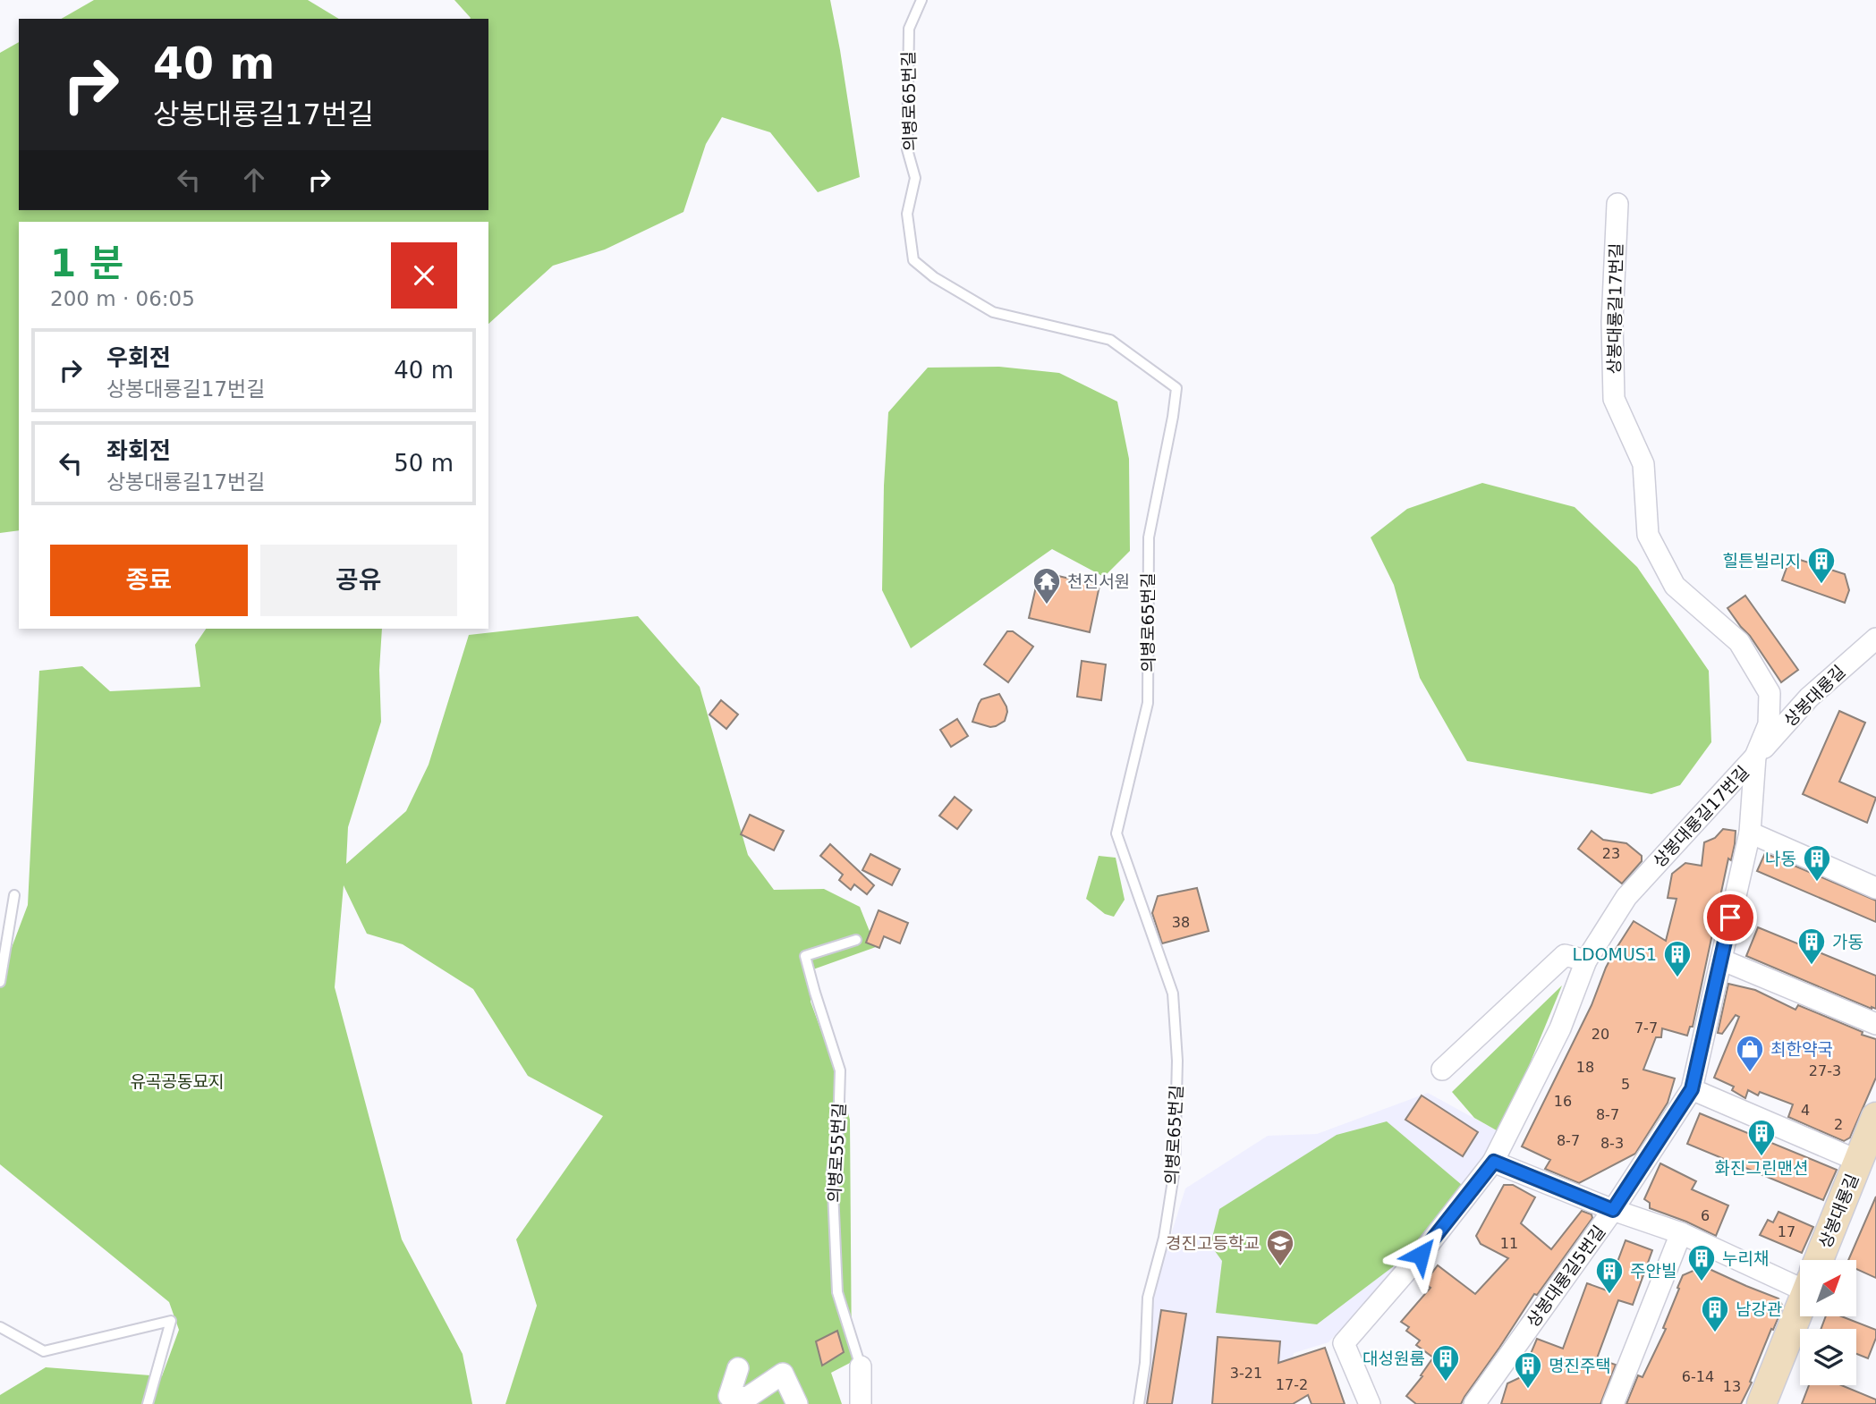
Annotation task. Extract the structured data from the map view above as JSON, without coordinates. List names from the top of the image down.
{
  "streets": {
    "street": [
      "상봉대룡길17번길",
      "상봉대룡길",
      "의병로55번길",
      "상봉대룡길5번길"
    ],
    "lane": ["의병로65번길"]
  },
  "crossings": [
    ["상봉대룡길17번길", "상봉대룡길"]
  ],
  "parks": ["유곡공동묘지"],
  "places": {
    "building": [
      "힐튼빌리지",
      "나동",
      "가동",
      "LDOMUS1",
      "화진그린맨션",
      "누리채",
      "주안빌",
      "남강관",
      "대성원룸",
      "명진주택"
    ],
    "temple": ["천진서원"],
    "shop": ["최한약국"],
    "school or university": ["경진고등학교"]
  },
  "house_numbers": [
    "23",
    "38",
    "7-7",
    "20",
    "18",
    "27-3",
    "5",
    "16",
    "4",
    "8-7",
    "2",
    "8-7",
    "8-3",
    "6",
    "17",
    "11",
    "3-21",
    "6-14",
    "17-2",
    "13"
  ],
  "north": "top right",
  "page": {
    "turn": ["40 m", "상봉대룡길17번길"],
    "heading": ["1 분", "200 m · 06:05"],
    "list": [
      {
        "name": "우회전",
        "note": "상봉대룡길17번길",
        "value": "40 m"
      },
      {
        "name": "좌회전",
        "note": "상봉대룡길17번길",
        "value": "50 m"
      }
    ],
    "buttons": ["종료", "공유"]
  }
}
